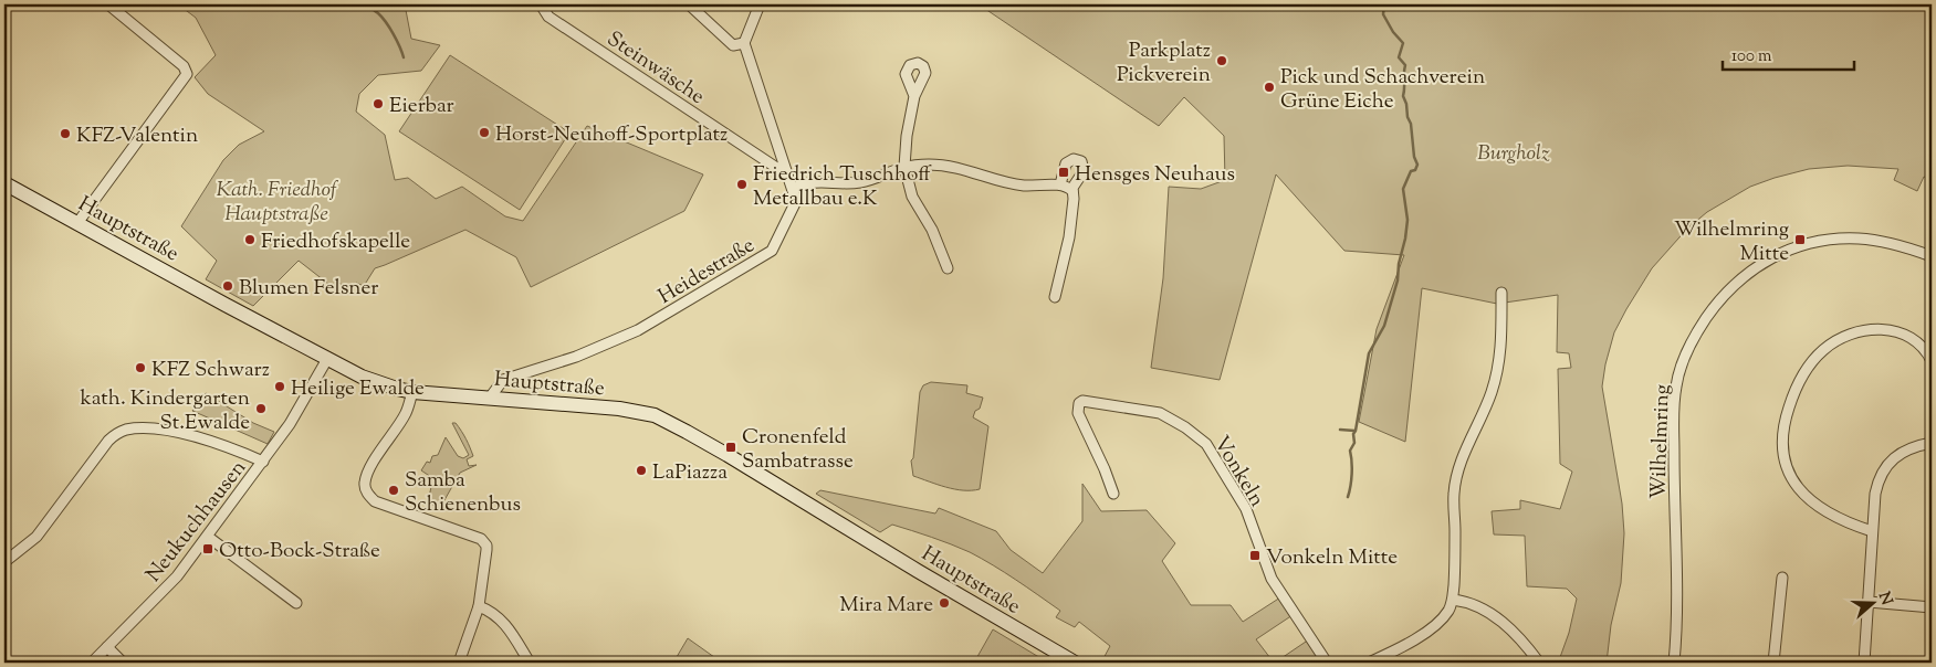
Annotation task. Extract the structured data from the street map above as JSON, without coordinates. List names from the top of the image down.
{
  "streets": {
    "main road": ["Hauptstraße"],
    "street": [
      "Steinwäsche",
      "Heidestraße",
      "Wilhelmring",
      "Vonkeln",
      "Neukuchhausen"
    ]
  },
  "crossings": [
    ["Hauptstraße", "Heidestraße"],
    ["Hauptstraße", "Neukuchhausen"]
  ],
  "parks": ["Burgholz", "Kath. Friedhof Hauptstraße"],
  "places": {
    "other": [
      "Parkplatz Pickverein",
      "Pick und Schachverein Grüne Eiche",
      "Eierbar",
      "Horst-Neuhoff-Sportplatz",
      "KFZ-Valentin",
      "Friedrich Tuschhoff Metallbau e.K",
      "Friedhofskapelle",
      "Blumen Felsner",
      "KFZ Schwarz",
      "Heilige Ewalde",
      "kath. Kindergarten St.Ewalde",
      "LaPiazza",
      "Samba Schienenbus",
      "Mira Mare"
    ],
    "transit": [
      "Hensges Neuhaus",
      "Wilhelmring Mitte",
      "Cronenfeld Sambatrasse",
      "Otto-Bock-Straße",
      "Vonkeln Mitte"
    ]
  },
  "scale_bar": "100 m",
  "north": "right"
}
